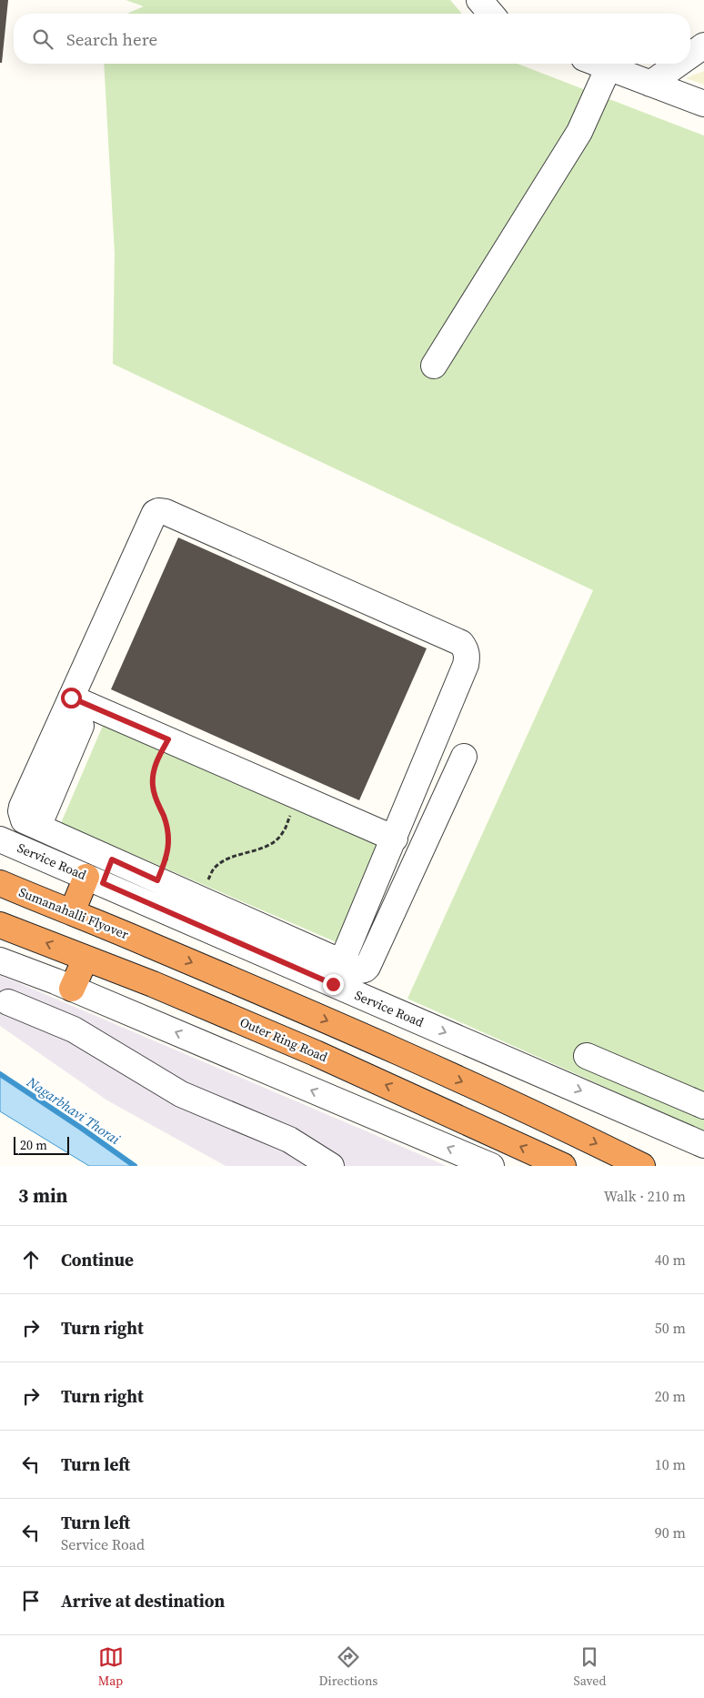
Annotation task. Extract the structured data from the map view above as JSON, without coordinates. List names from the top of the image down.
{
  "streets": {
    "highway": ["Sumanahalli Flyover", "Outer Ring Road"],
    "street": ["Service Road"]
  },
  "one_way": ["Sumanahalli Flyover", "Outer Ring Road"],
  "water": ["Nagarbhavi Thorai"],
  "scale_bar": "20 m",
  "page": {
    "search": "Search here",
    "scale": "20 m",
    "heading": ["3 min", "Walk · 210 m"],
    "list": [
      ["Continue", "40 m"],
      ["Turn right", "50 m"],
      ["Turn right", "20 m"],
      ["Turn left", "10 m"],
      ["Turn left", "Service Road", "90 m"],
      "Arrive at destination"
    ],
    "nav": ["Map", "Directions", "Saved"]
  }
}
